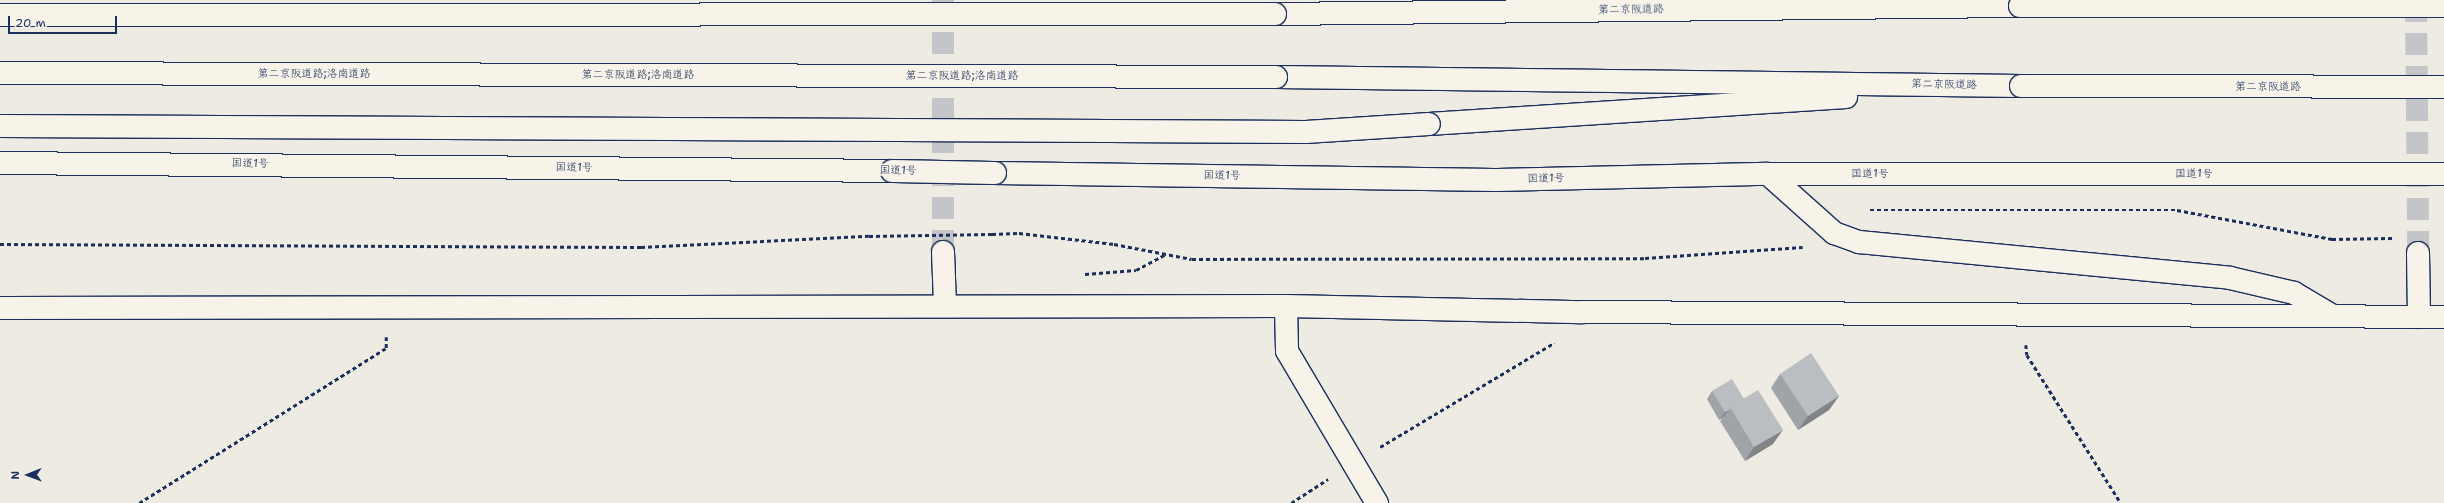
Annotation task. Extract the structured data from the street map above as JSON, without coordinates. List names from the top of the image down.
{
  "streets": {
    "main road": ["第二京阪道路", "第二京阪道路;洛南道路", "国道1号"]
  },
  "crossings": [
    ["第二京阪道路", "第二京阪道路;洛南道路"]
  ],
  "scale_bar": "20 m",
  "north": "left"
}
